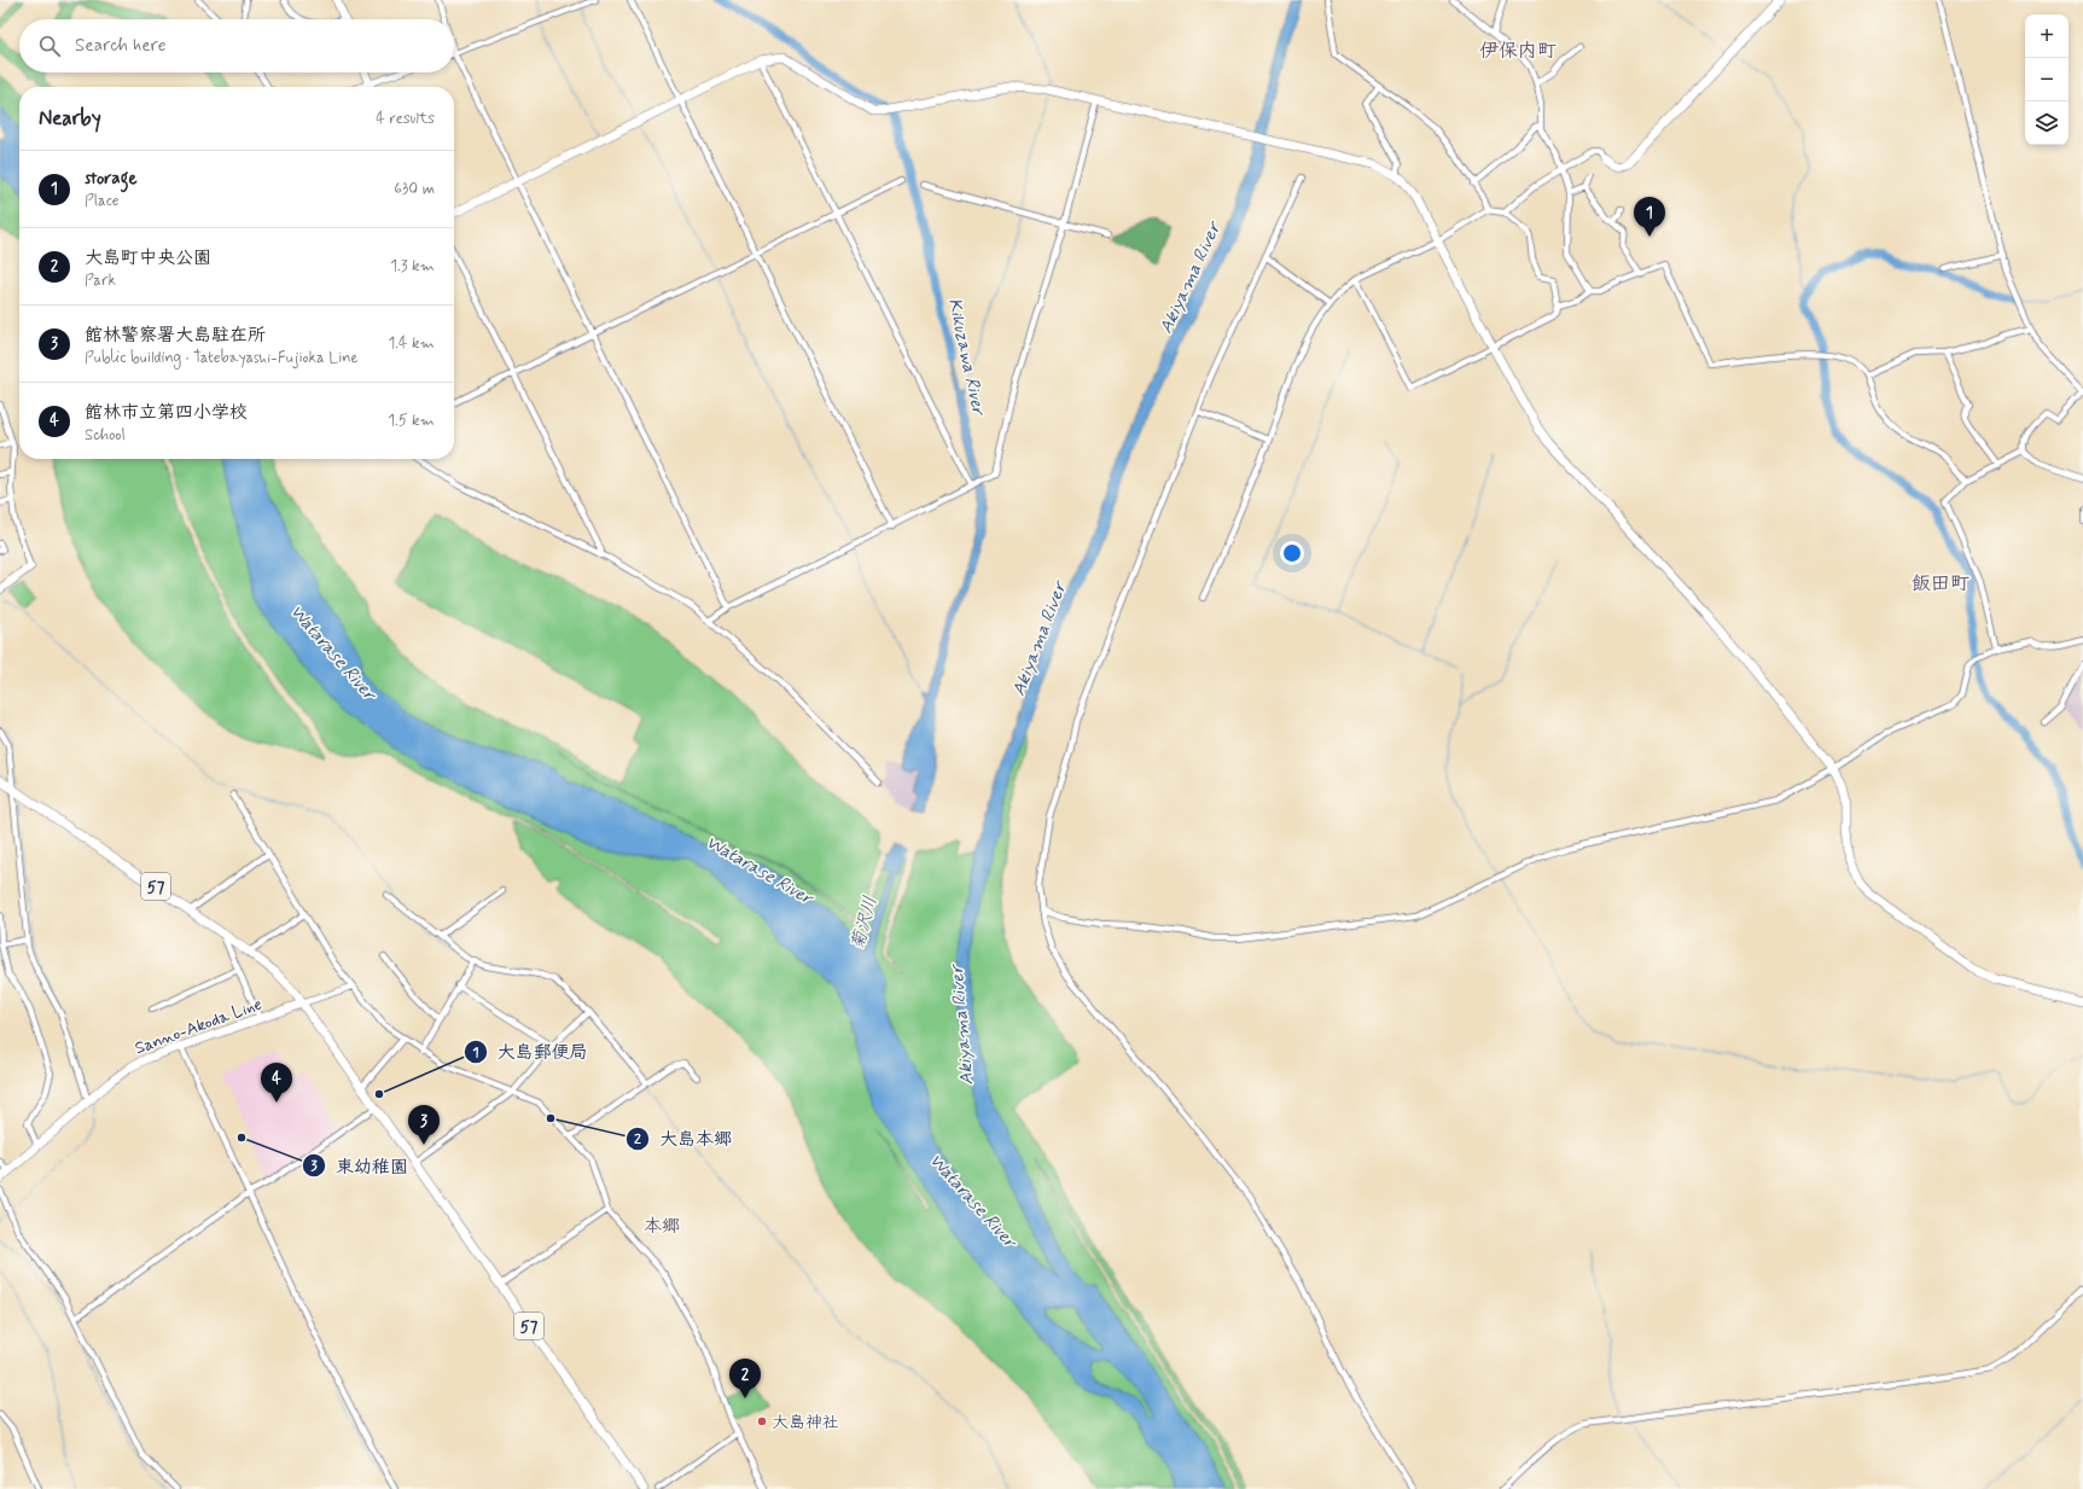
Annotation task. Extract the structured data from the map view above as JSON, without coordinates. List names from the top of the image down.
{
  "streets": {
    "street": ["57", "Sanno-Akoda Line"]
  },
  "crossings": [
    ["57", "Sanno-Akoda Line"]
  ],
  "districts": ["伊保内町", "飯田町", "本郷"],
  "water": [
    "Akiyama River",
    "Kikuzawa River",
    "Watarase River",
    "菊沢川"
  ],
  "places": [
    "大島郵便局",
    "大島本郷",
    "東幼稚園",
    "大島神社"
  ],
  "page": {
    "map_buttons": ["+", "−"],
    "search": "Search here",
    "heading": ["Nearby", "4 results"],
    "list": [
      {
        "mark": "1",
        "name": "storage",
        "note": "Place",
        "value": "630 m"
      },
      {
        "mark": "2",
        "name": "大島町中央公園",
        "note": "Park",
        "value": "1.3 km"
      },
      {
        "mark": "3",
        "name": "館林警察署大島駐在所",
        "note": "Public building · Tatebayashi-Fujioka Line",
        "value": "1.4 km"
      },
      {
        "mark": "4",
        "name": "館林市立第四小学校",
        "note": "School",
        "value": "1.5 km"
      }
    ],
    "pins": [
      "1",
      "4",
      "3",
      "2"
    ]
  }
}
